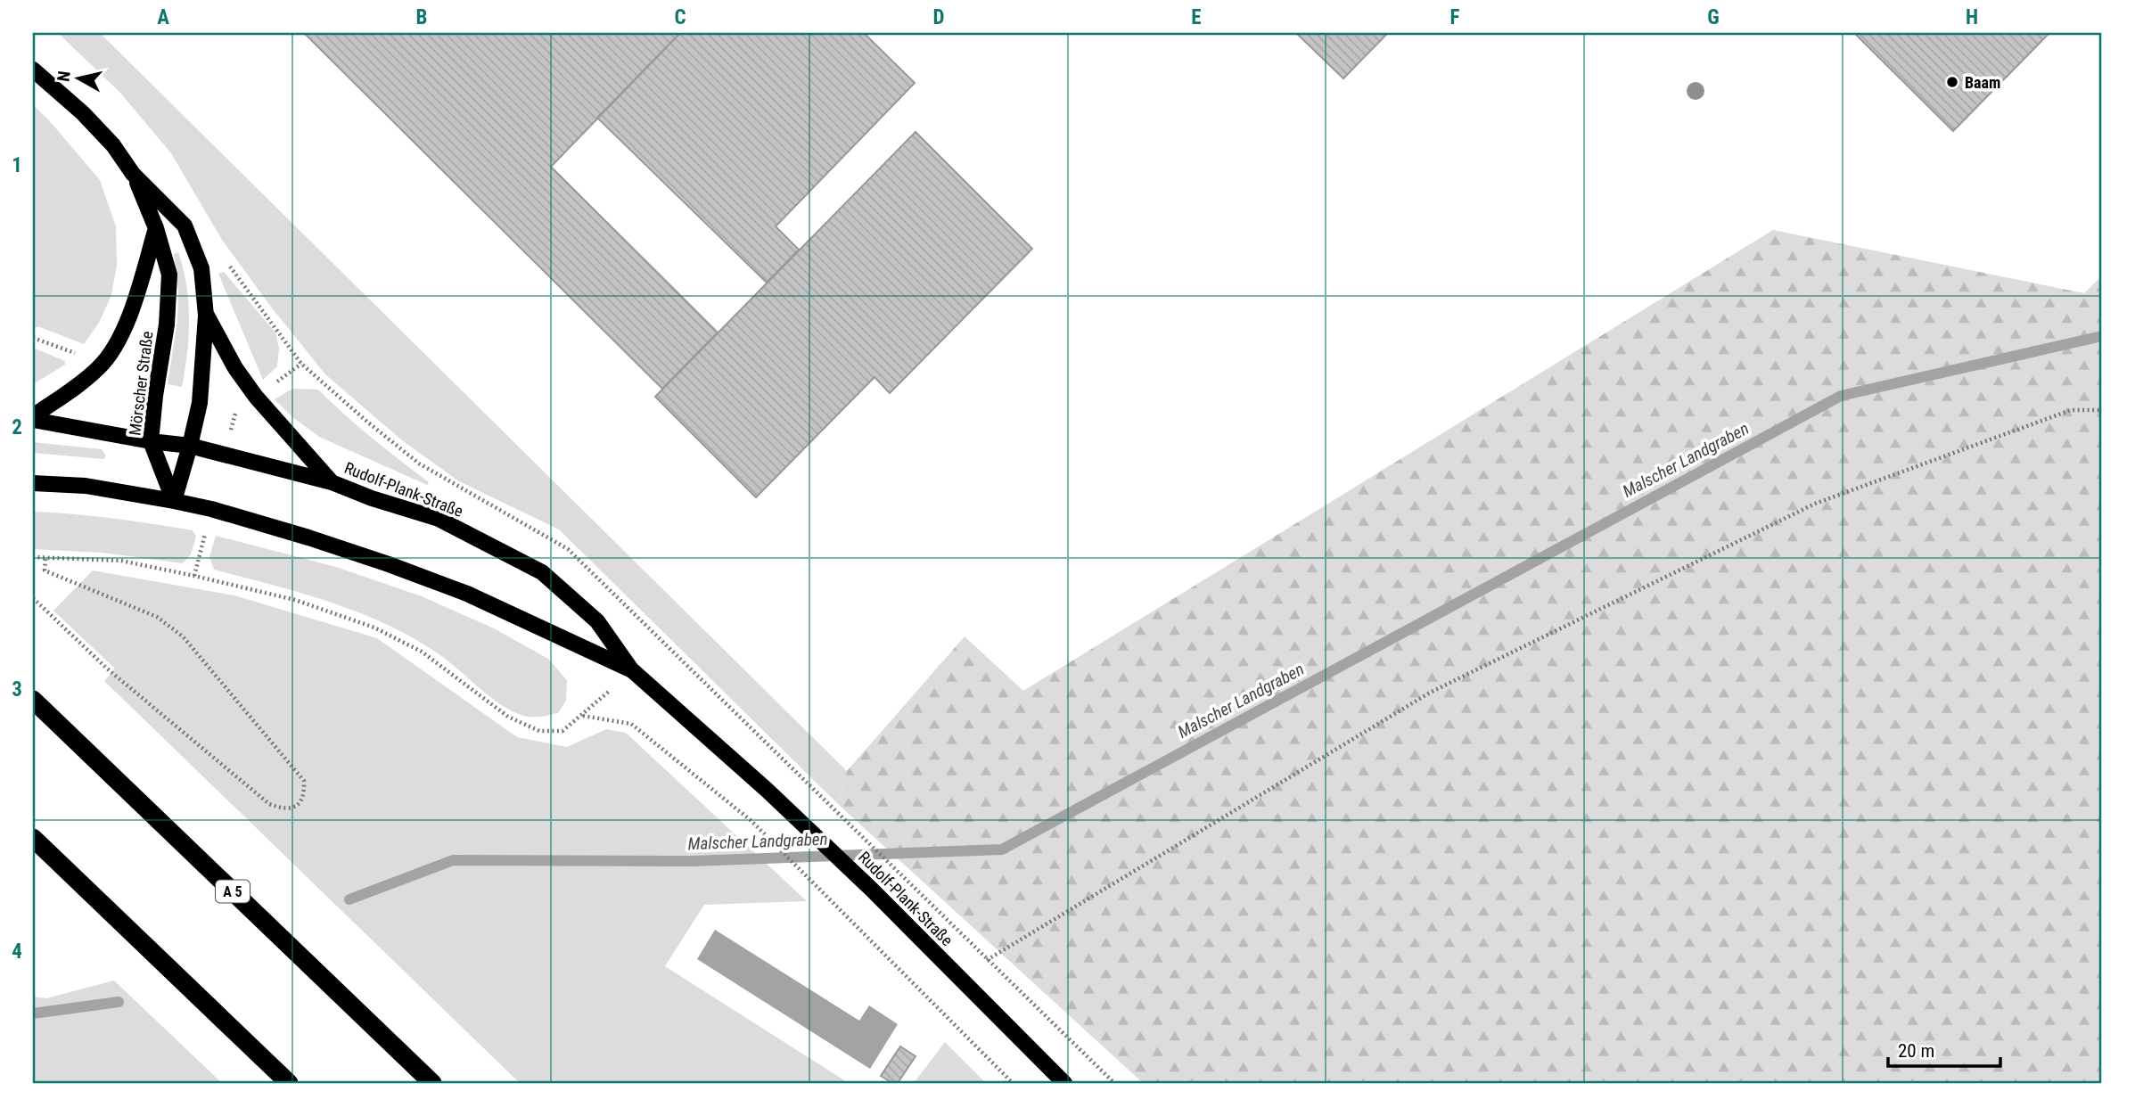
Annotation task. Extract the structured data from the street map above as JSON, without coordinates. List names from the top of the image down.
{
  "streets": {
    "highway": ["A 5"],
    "main road": ["Mörscher Straße", "Rudolf-Plank-Straße"]
  },
  "crossings": [
    ["Mörscher Straße", "Rudolf-Plank-Straße"]
  ],
  "water": ["Malscher Landgraben"],
  "places": ["Baam"],
  "scale_bar": "20 m",
  "north": "left",
  "grid": {
    "columns": [
      "A",
      "B",
      "C",
      "D",
      "E",
      "F",
      "G",
      "H"
    ],
    "rows": [
      "1",
      "2",
      "3",
      "4"
    ]
  }
}
